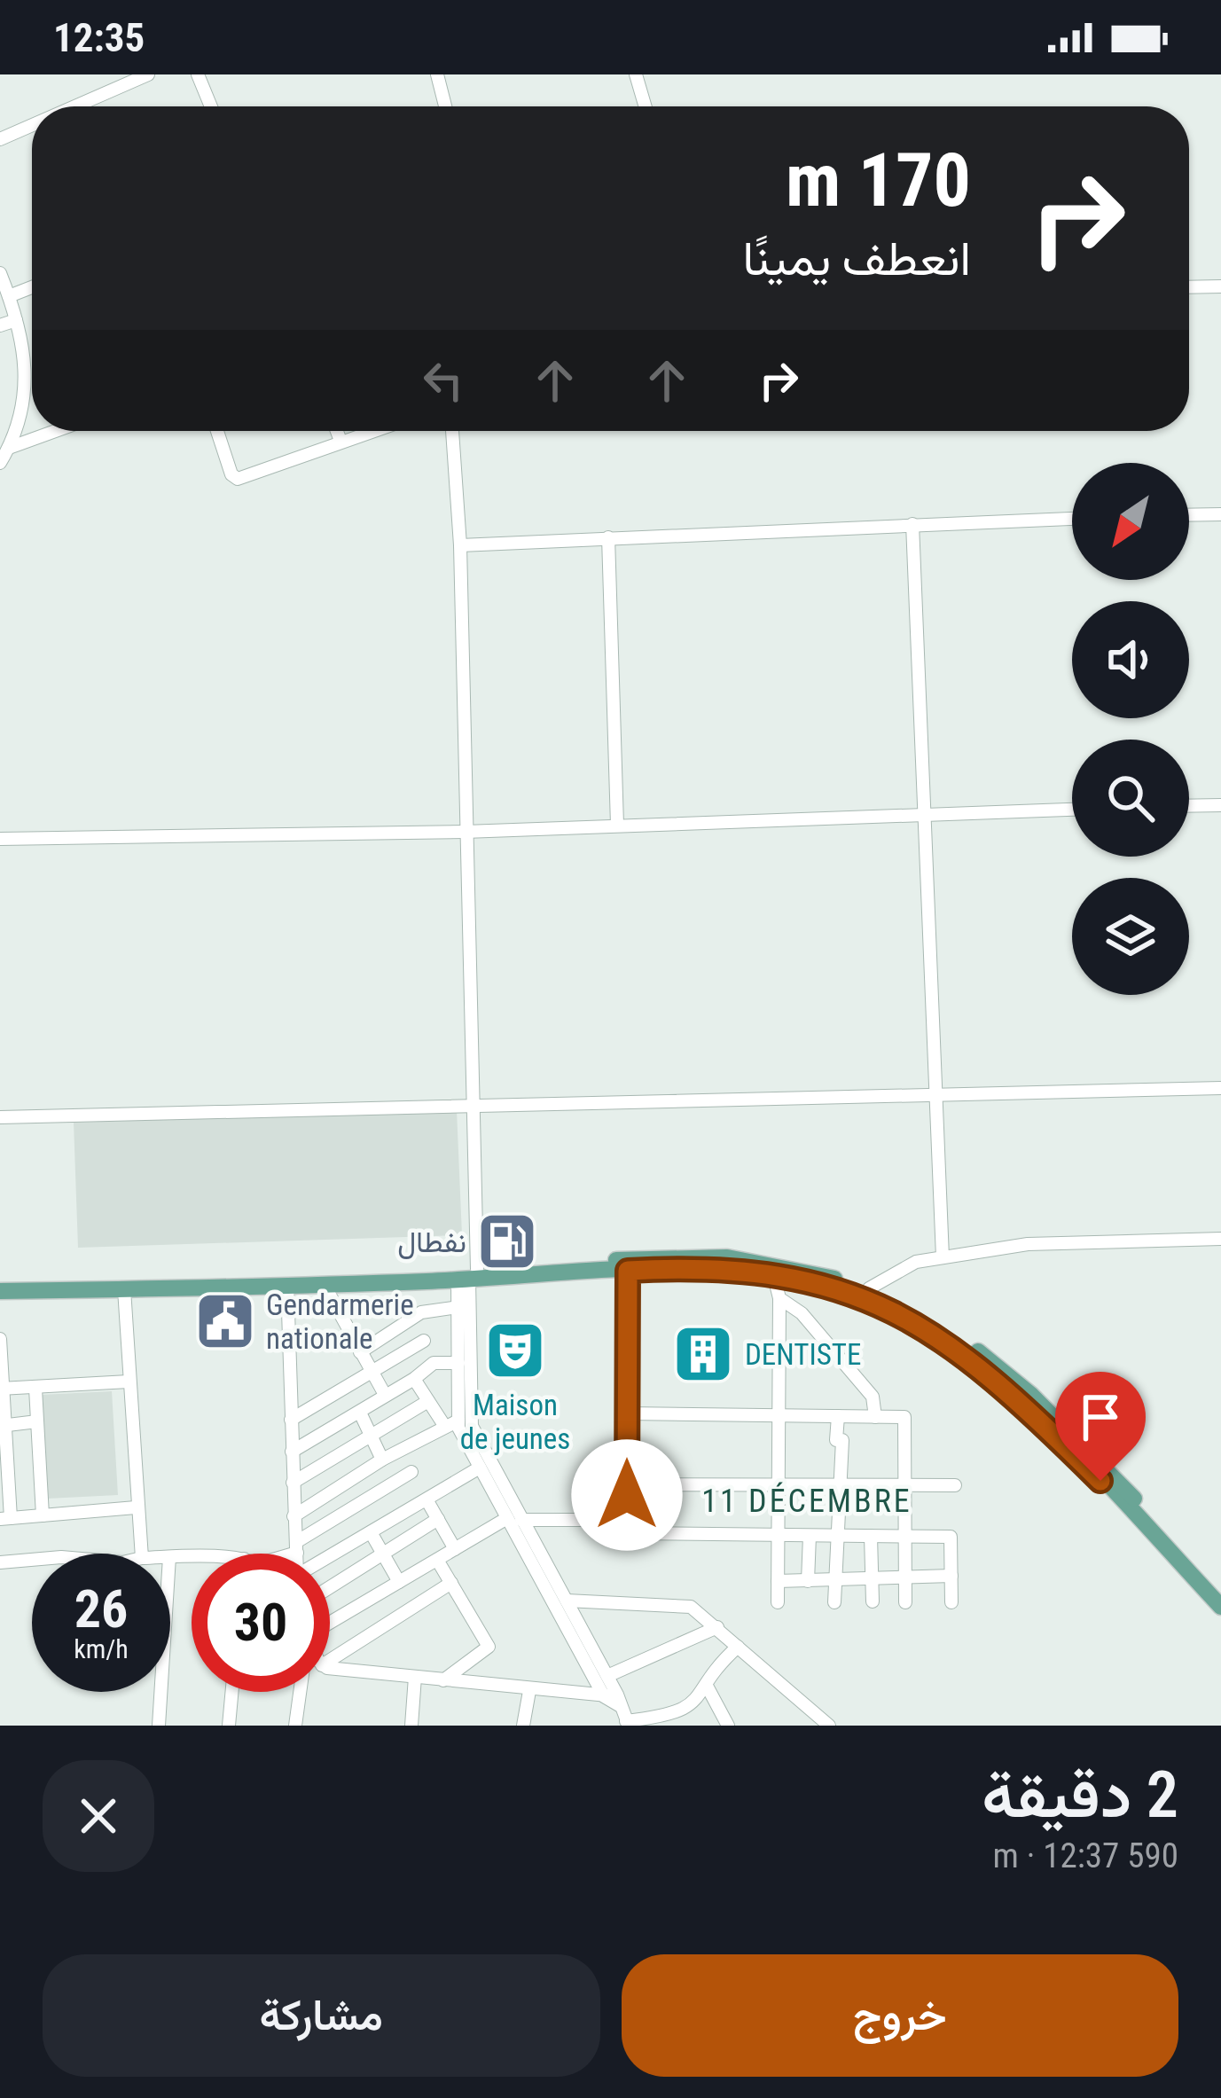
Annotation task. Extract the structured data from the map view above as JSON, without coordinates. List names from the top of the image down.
{
  "districts": ["11 DÉCEMBRE"],
  "places": {
    "fuel station": ["نفطال"],
    "public building": ["Gendarmerie nationale"],
    "theatre": ["Maison de jeunes"],
    "building": ["DENTISTE"]
  },
  "north": "bottom left",
  "page": {
    "status": "12:35",
    "turn": ["170 m", "انعطف يمينًا"],
    "speed": "26 km/h",
    "limit": "30",
    "heading": ["2 دقيقة", "590 m · 12:37"],
    "buttons": ["خروج", "مشاركة"]
  }
}
